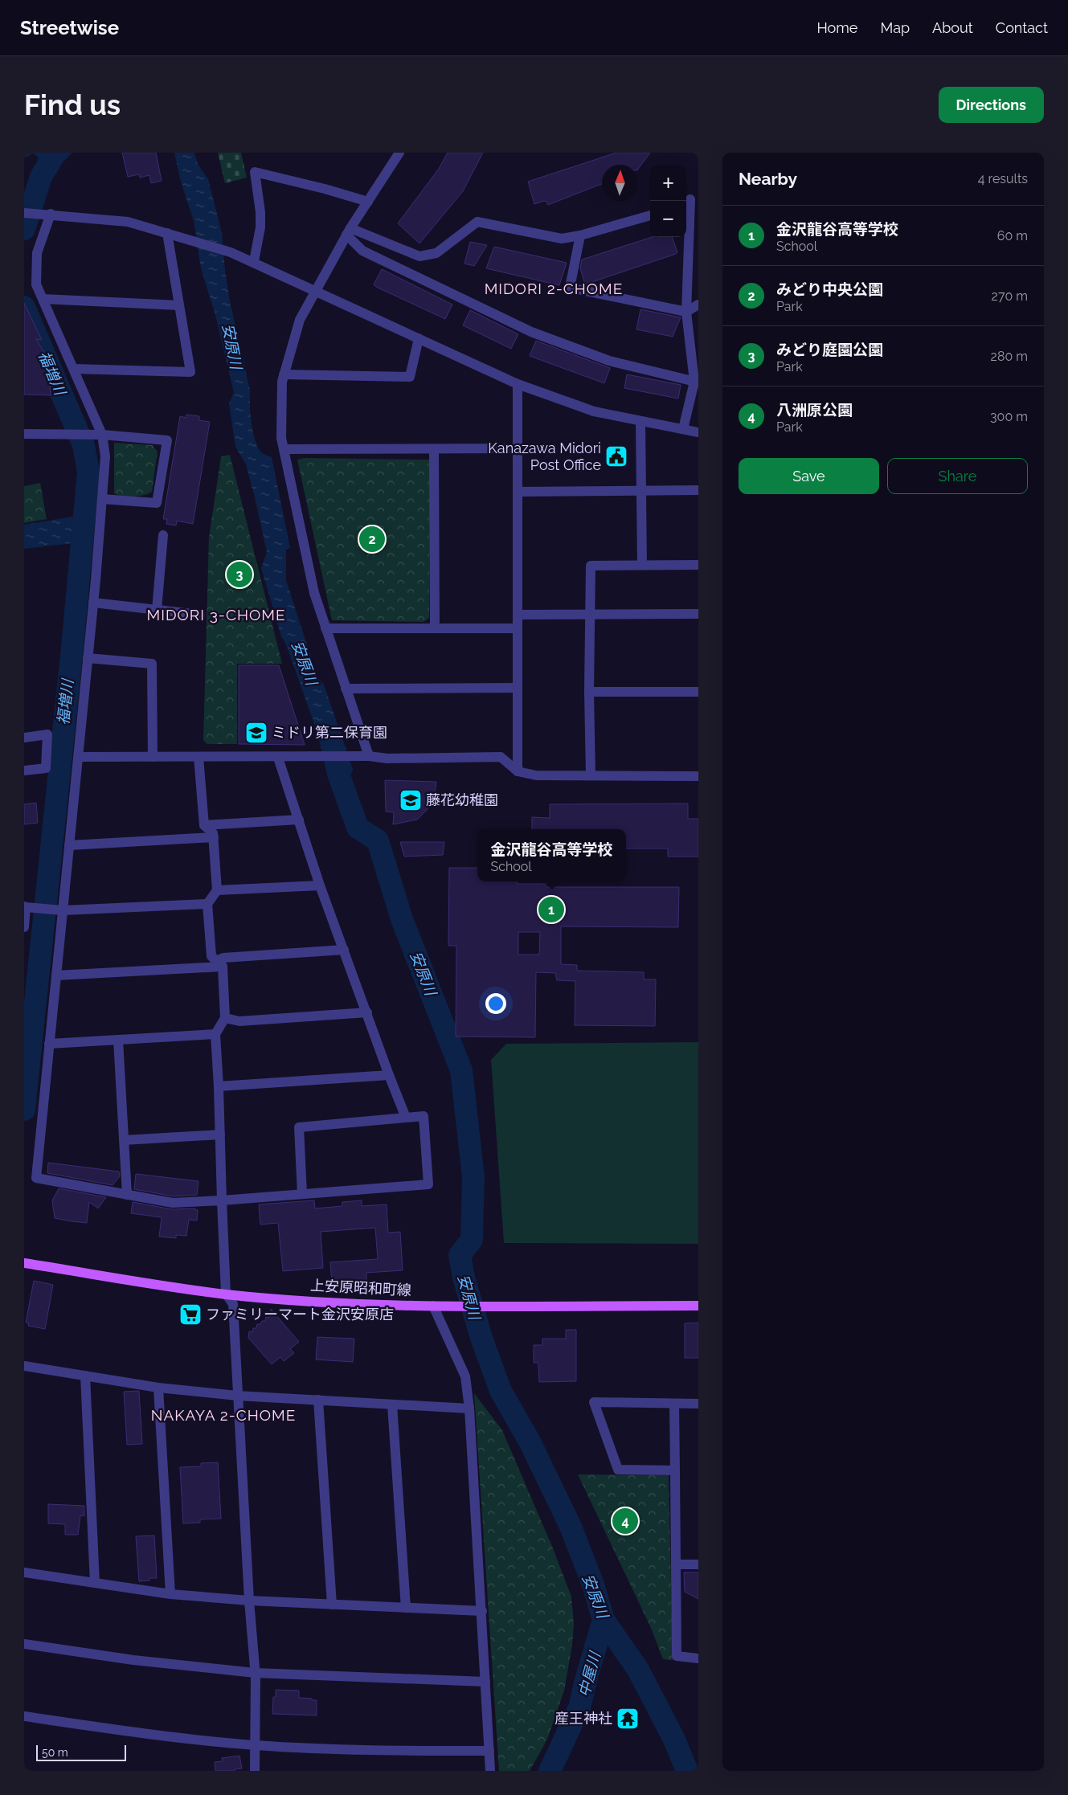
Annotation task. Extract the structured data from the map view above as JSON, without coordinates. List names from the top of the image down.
{
  "streets": {
    "main road": ["上安原昭和町線"]
  },
  "districts": ["MIDORI 2-CHOME", "MIDORI 3-CHOME", "NAKAYA 2-CHOME"],
  "water": ["安原川", "福増川", "中屋川"],
  "places": {
    "public building": ["Kanazawa Midori Post Office"],
    "school or university": ["ミドリ第二保育園", "藤花幼稚園"],
    "supermarket": ["ファミリーマート金沢安原店"],
    "temple": ["産王神社"]
  },
  "scale_bar": "50 m",
  "north": "top",
  "page": {
    "header": "Streetwise",
    "nav": [
      "Home",
      "Map",
      "About",
      "Contact"
    ],
    "buttons": [
      "Directions",
      ["Save", "Share"]
    ],
    "title": "Find us",
    "heading": ["Nearby", "4 results"],
    "map_buttons": ["+", "−"],
    "list": [
      {
        "mark": "1",
        "name": "金沢龍谷高等学校",
        "note": "School",
        "value": "60 m"
      },
      {
        "mark": "2",
        "name": "みどり中央公園",
        "note": "Park",
        "value": "270 m"
      },
      {
        "mark": "3",
        "name": "みどり庭園公園",
        "note": "Park",
        "value": "280 m"
      },
      {
        "mark": "4",
        "name": "八洲原公園",
        "note": "Park",
        "value": "300 m"
      }
    ],
    "pins": [
      "2",
      "3",
      "1",
      "4"
    ],
    "popup": ["金沢龍谷高等学校", "School"],
    "scale": "50 m"
  }
}
